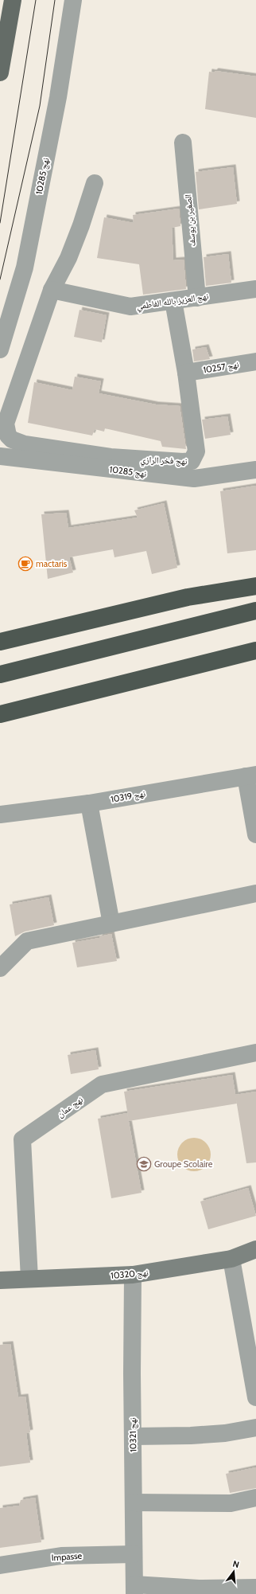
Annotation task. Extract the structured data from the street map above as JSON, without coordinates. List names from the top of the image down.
{
  "streets": {
    "street": [
      "نهج 10285",
      "الصغير بن يوسف",
      "نهج العزيز بالله الفاطمي",
      "نهج 10257",
      "نهج فخر الرازي",
      "نهج 10319",
      "نهج عمان",
      "نهج 10320",
      "نهج 10321",
      "Impasse"
    ]
  },
  "crossings": [
    ["الصغير بن يوسف", "نهج العزيز بالله الفاطمي"],
    ["نهج العزيز بالله الفاطمي", "نهج فخر الرازي"],
    ["نهج 10257", "نهج فخر الرازي"],
    ["نهج عمان", "نهج 10320"],
    ["نهج 10320", "نهج 10321"],
    ["نهج 10321", "Impasse"]
  ],
  "places": {
    "cafe": ["mactaris"],
    "school or university": ["Groupe Scolaire"]
  },
  "north": "top"
}
